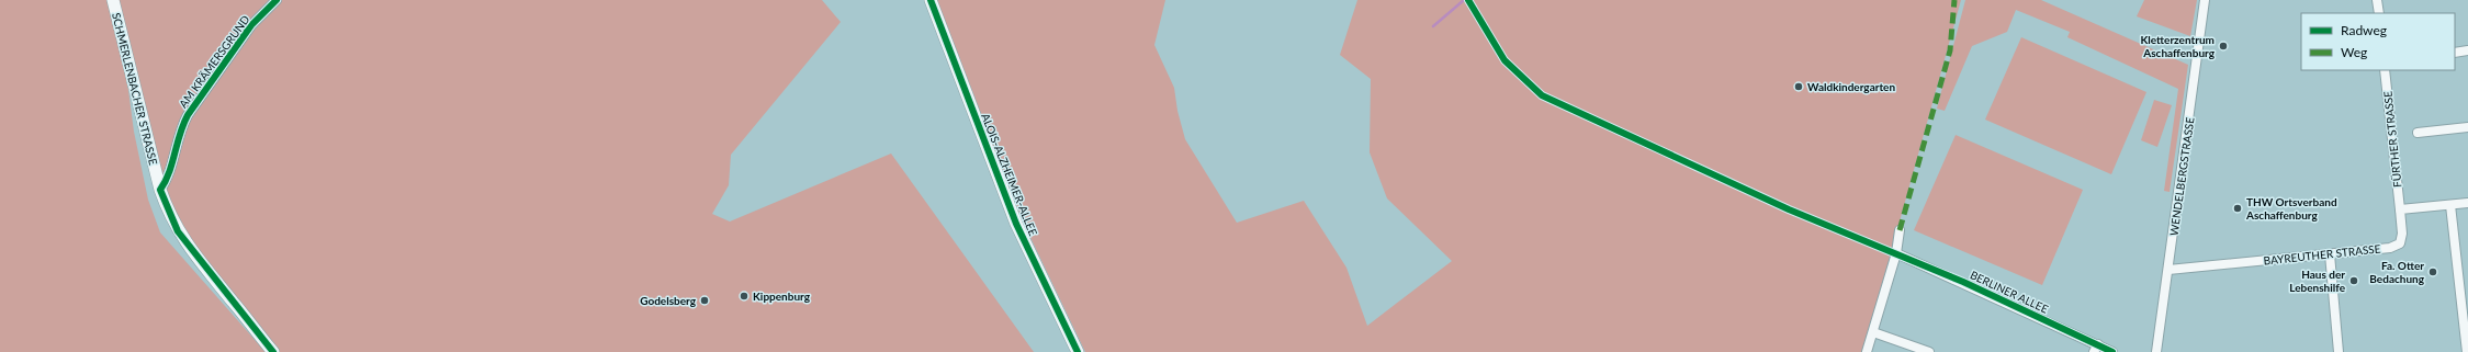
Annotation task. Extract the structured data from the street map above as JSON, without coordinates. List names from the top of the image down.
{
  "streets": {
    "street": [
      "AM KRÄMERSGRUND",
      "SCHMERLENBACHER STRASSE",
      "FÜRTHER STRASSE",
      "ALOIS-ALZHEIMER-ALLEE",
      "WENDELBERGSTRASSE",
      "BAYREUTHER STRASSE",
      "BERLINER ALLEE"
    ]
  },
  "crossings": [
    ["AM KRÄMERSGRUND", "SCHMERLENBACHER STRASSE"],
    ["FÜRTHER STRASSE", "BAYREUTHER STRASSE"],
    ["WENDELBERGSTRASSE", "BAYREUTHER STRASSE"]
  ],
  "places": [
    "Kletterzentrum Aschaffenburg",
    "Waldkindergarten",
    "THW Ortsverband Aschaffenburg",
    "Fa. Otter Bedachung",
    "Haus der Lebenshilfe",
    "Kippenburg",
    "Godelsberg"
  ],
  "legend": ["Radweg", "Weg"]
}
